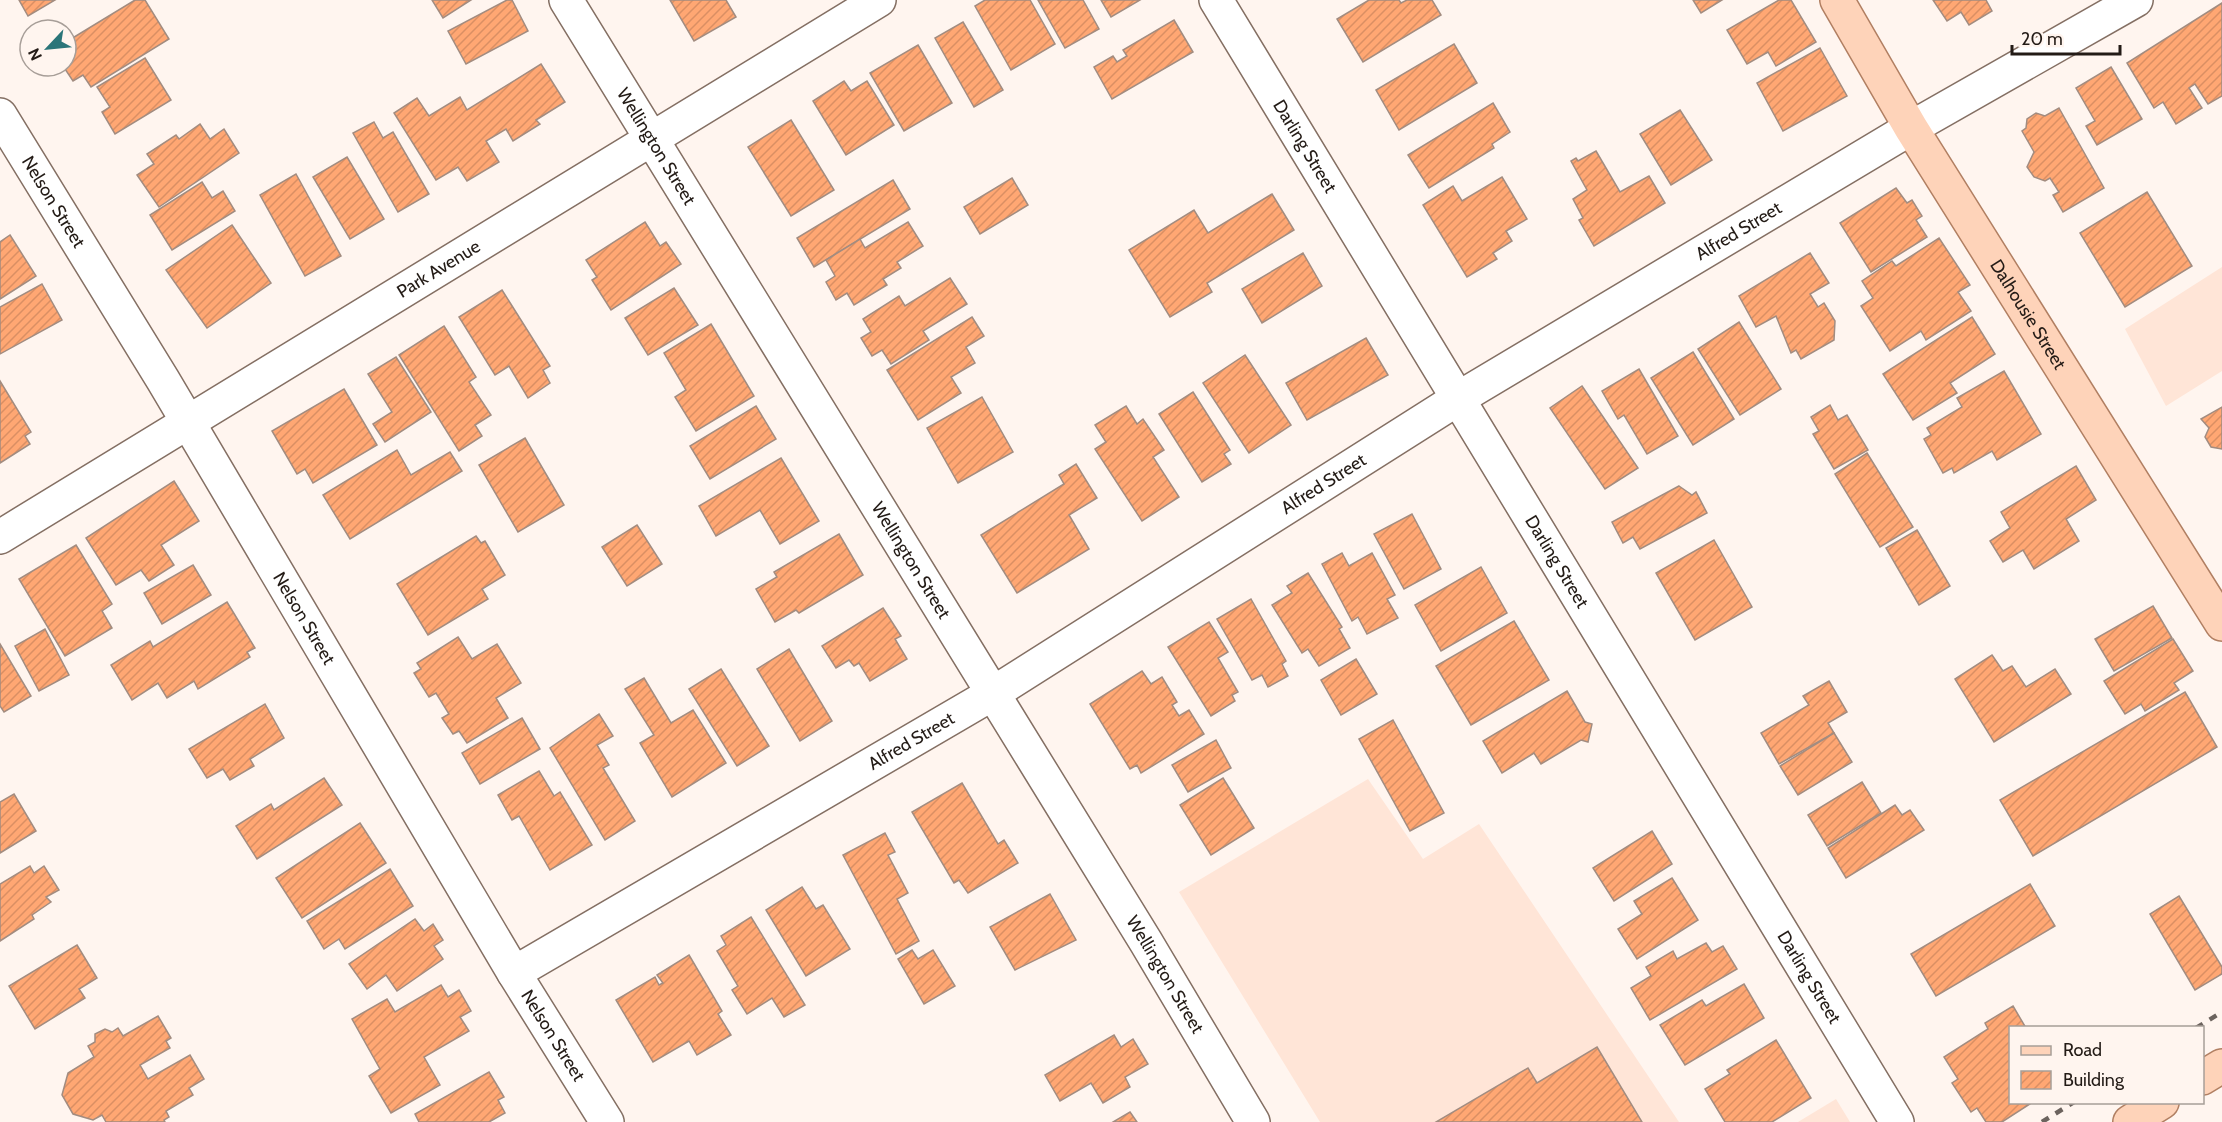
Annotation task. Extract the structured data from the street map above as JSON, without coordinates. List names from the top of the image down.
{
  "streets": {
    "main road": ["Dalhousie Street"],
    "street": [
      "Darling Street",
      "Wellington Street",
      "Nelson Street",
      "Alfred Street",
      "Park Avenue"
    ]
  },
  "crossings": [
    ["Darling Street", "Alfred Street"],
    ["Wellington Street", "Alfred Street"],
    ["Wellington Street", "Park Avenue"],
    ["Nelson Street", "Alfred Street"],
    ["Nelson Street", "Park Avenue"],
    ["Alfred Street", "Dalhousie Street"]
  ],
  "legend": ["Road", "Building"],
  "scale_bar": "20 m",
  "north": "bottom left"
}
